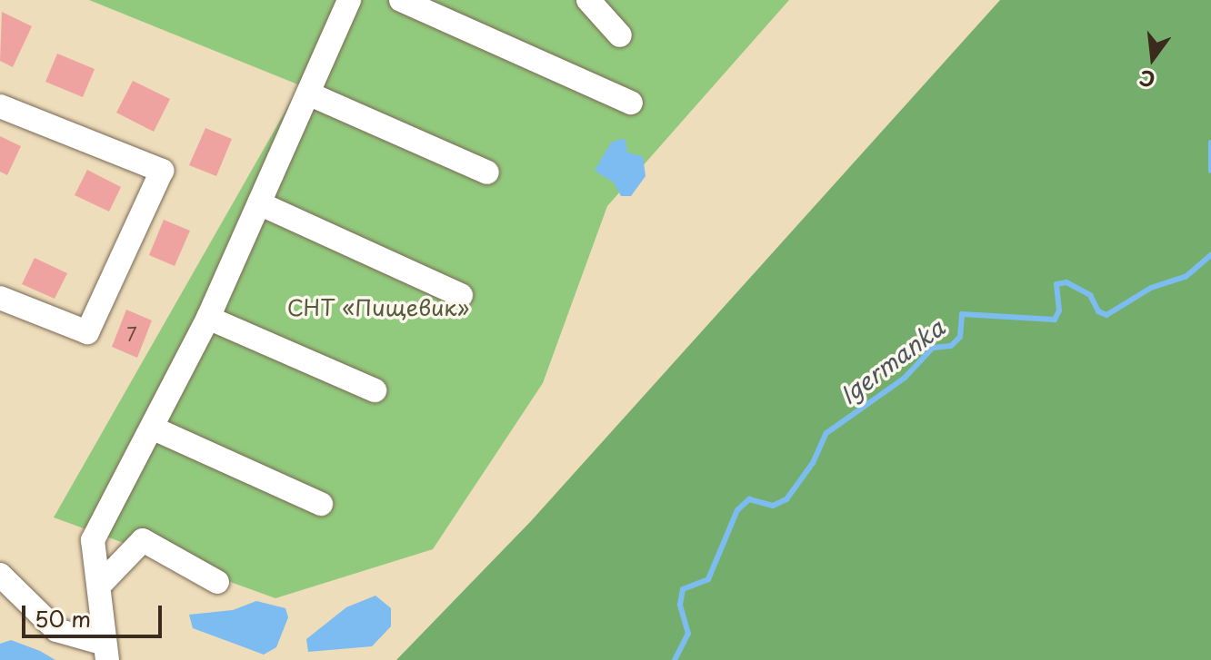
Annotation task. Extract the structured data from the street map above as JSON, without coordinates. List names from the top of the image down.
{
  "water": ["Igermanka"],
  "parks": ["СНТ «Пищевик»"],
  "house_numbers": ["7"],
  "scale_bar": "50 m",
  "north": "bottom"
}
